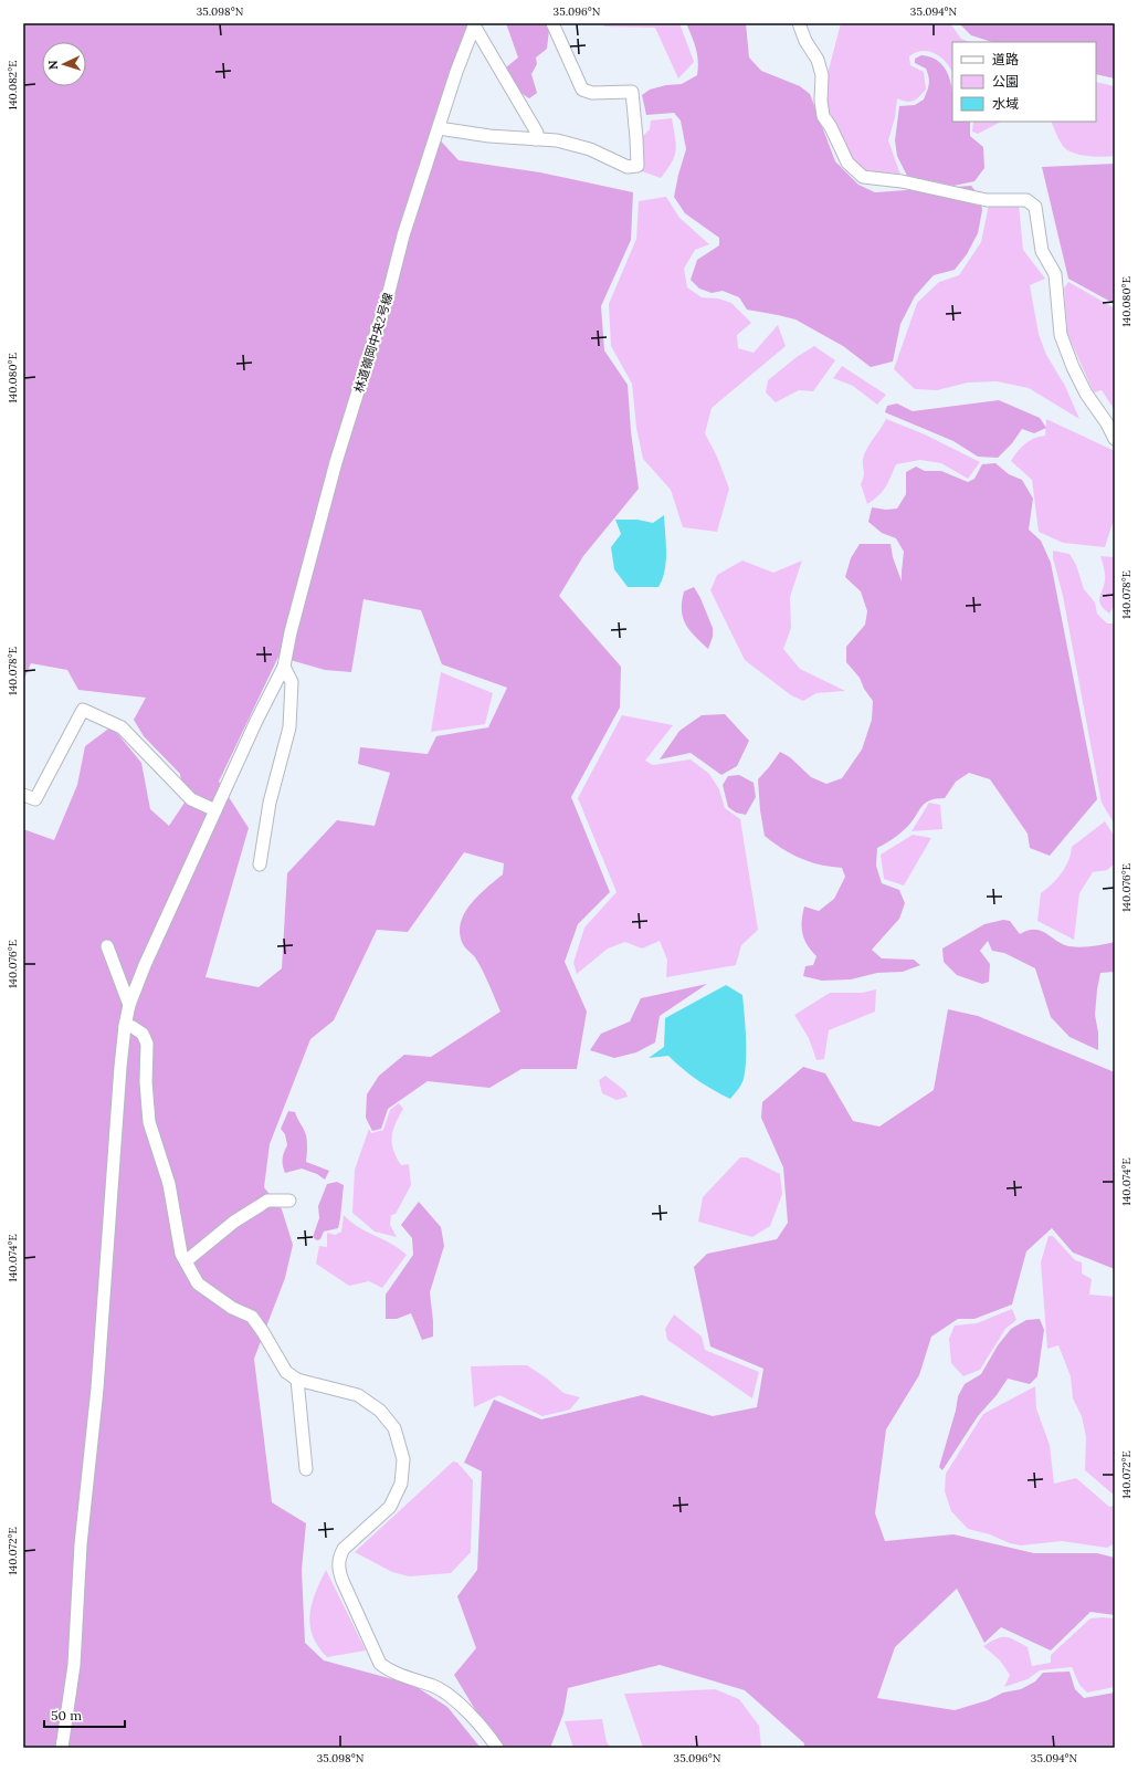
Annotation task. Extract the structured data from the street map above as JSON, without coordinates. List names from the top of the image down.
{
  "streets": {
    "street": ["林道嶺岡中央2号線"]
  },
  "legend": ["道路", "公園", "水域"],
  "scale_bar": "50 m",
  "north": "left",
  "coordinates": [
    "35.098°N",
    "35.096°N",
    "35.094°N",
    "140.082°E",
    "140.080°E",
    "140.078°E",
    "140.076°E",
    "140.074°E",
    "140.072°E"
  ]
}
